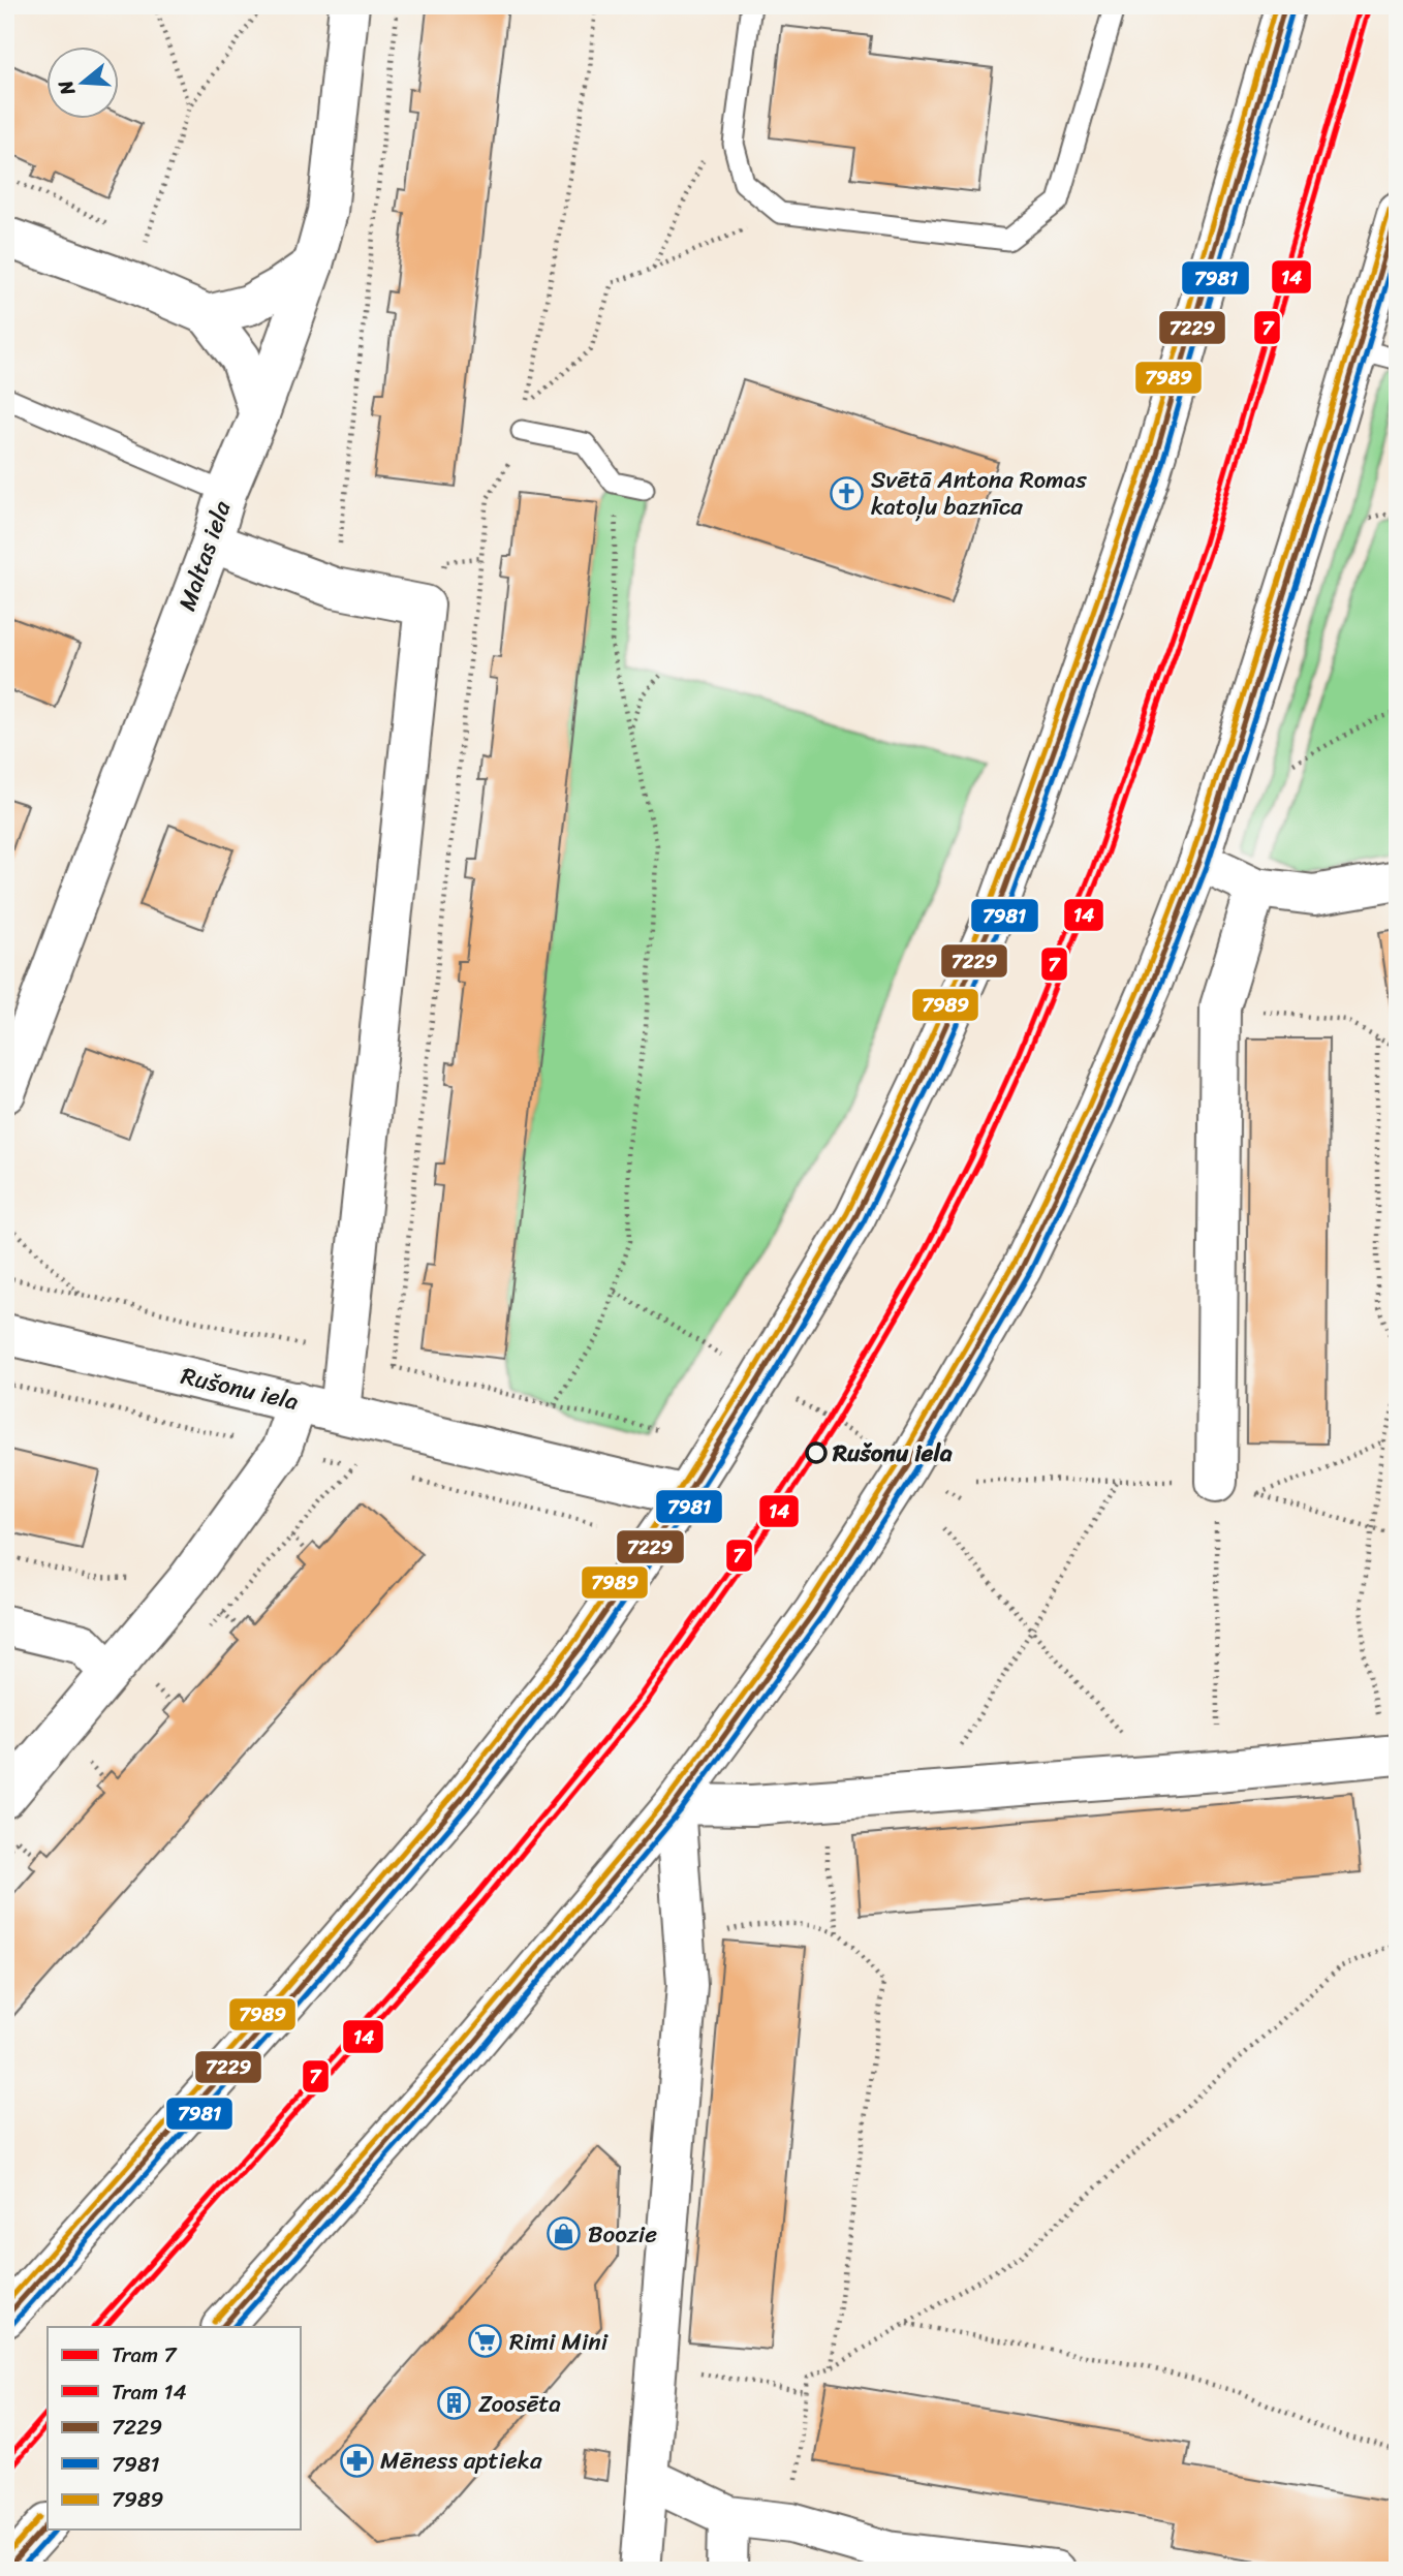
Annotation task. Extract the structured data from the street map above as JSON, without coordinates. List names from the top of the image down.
{
  "streets": {
    "main road": ["Maltas iela", "Rušonu iela"]
  },
  "places": {
    "church": ["Svētā Antona Romas katoļu baznīca"],
    "other": ["Rušonu iela"],
    "shop": ["Boozie"],
    "supermarket": ["Rimi Mini"],
    "building": ["Zoosēta"],
    "pharmacy": ["Mēness aptieka"]
  },
  "lines": [
    "tram line 7",
    "transit line 7229",
    "transit line 7989",
    "tram line 14",
    "transit line 7981"
  ],
  "legend": [
    "Tram 7",
    "Tram 14",
    "7229",
    "7981",
    "7989"
  ],
  "north": "left"
}
